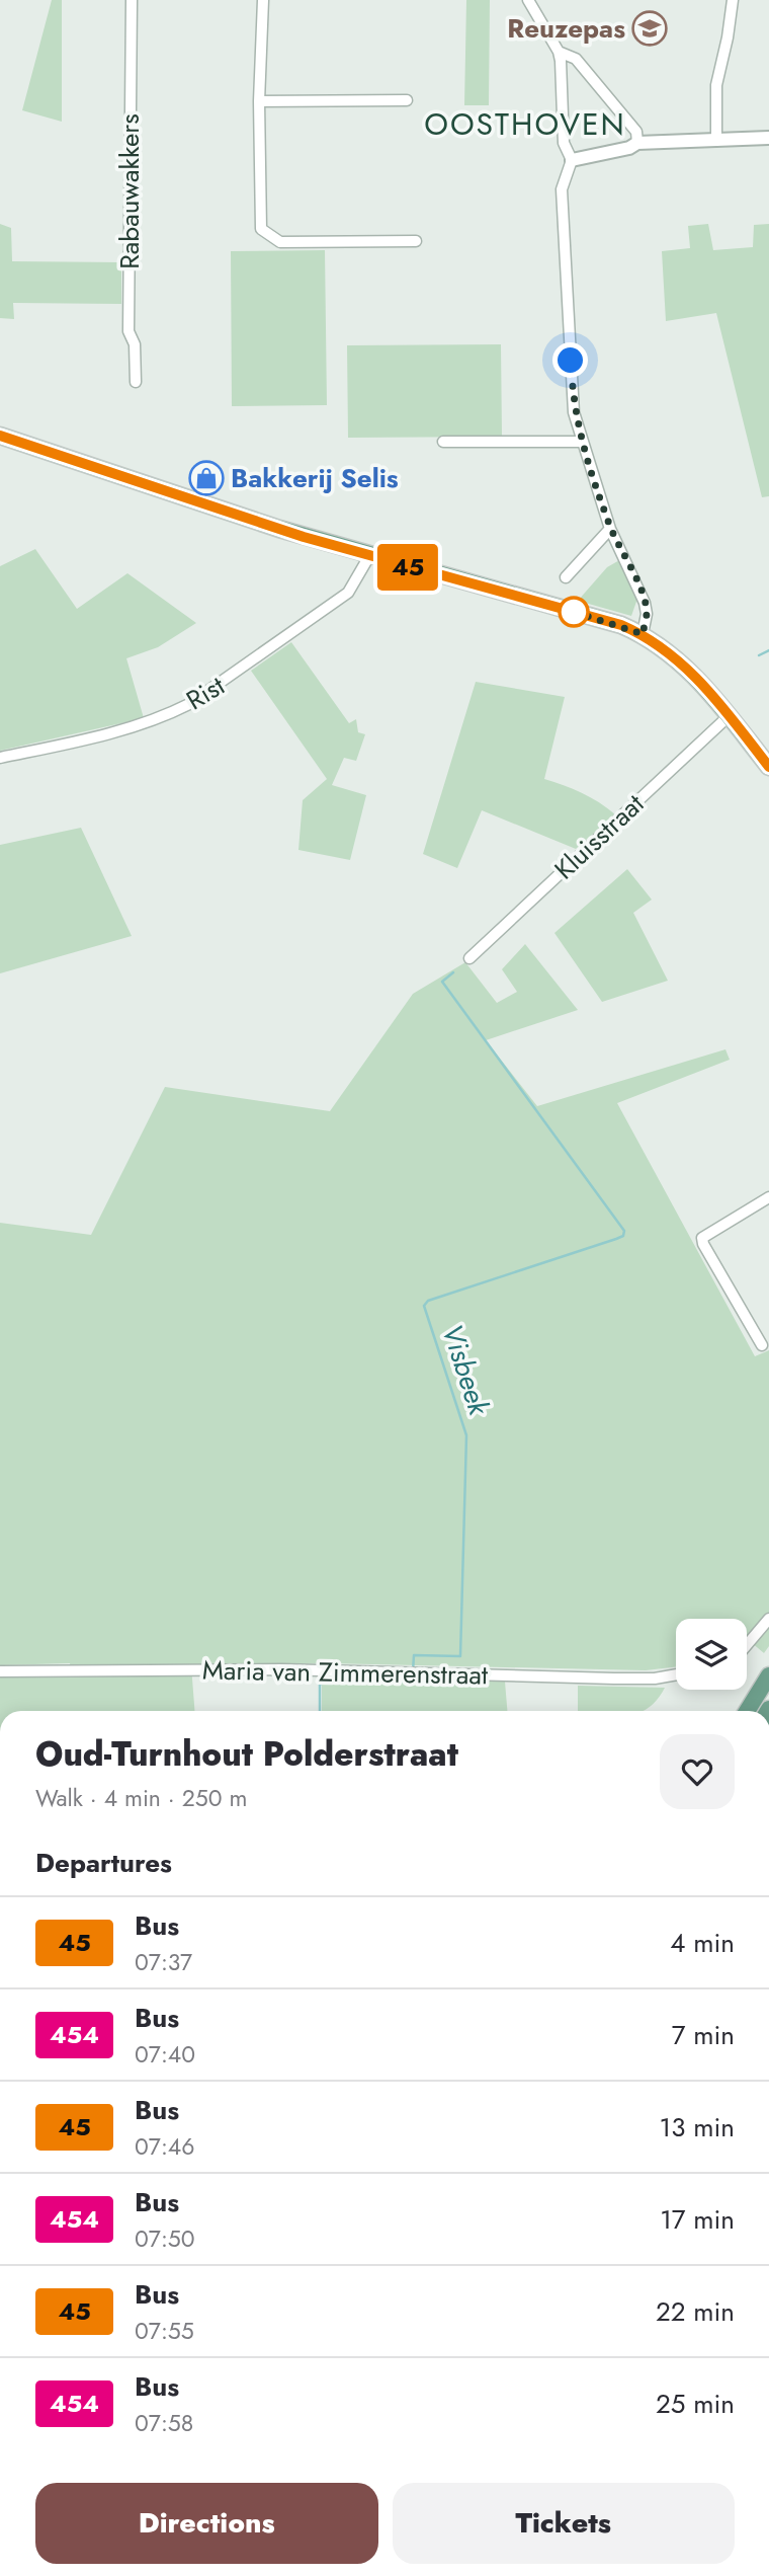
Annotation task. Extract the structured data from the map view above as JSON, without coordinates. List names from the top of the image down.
{
  "streets": {
    "street": [
      "Rabauwakkers",
      "Rist",
      "Kluisstraat",
      "Maria van Zimmerenstraat"
    ]
  },
  "districts": ["OOSTHOVEN"],
  "water": ["Visbeek"],
  "places": {
    "school or university": ["Reuzepas"],
    "shop": ["Bakkerij Selis"]
  },
  "lines": ["bus line 45"],
  "page": {
    "on_map": "45",
    "heading": [
      ["Oud-Turnhout Polderstraat", "Walk · 4 min · 250 m"],
      "Departures"
    ],
    "list": [
      {
        "mark": "45",
        "name": "Bus",
        "note": "07:37",
        "value": "4 min"
      },
      {
        "mark": "454",
        "name": "Bus",
        "note": "07:40",
        "value": "7 min"
      },
      {
        "mark": "45",
        "name": "Bus",
        "note": "07:46",
        "value": "13 min"
      },
      {
        "mark": "454",
        "name": "Bus",
        "note": "07:50",
        "value": "17 min"
      },
      {
        "mark": "45",
        "name": "Bus",
        "note": "07:55",
        "value": "22 min"
      },
      {
        "mark": "454",
        "name": "Bus",
        "note": "07:58",
        "value": "25 min"
      }
    ],
    "buttons": ["Directions", "Tickets"]
  }
}
